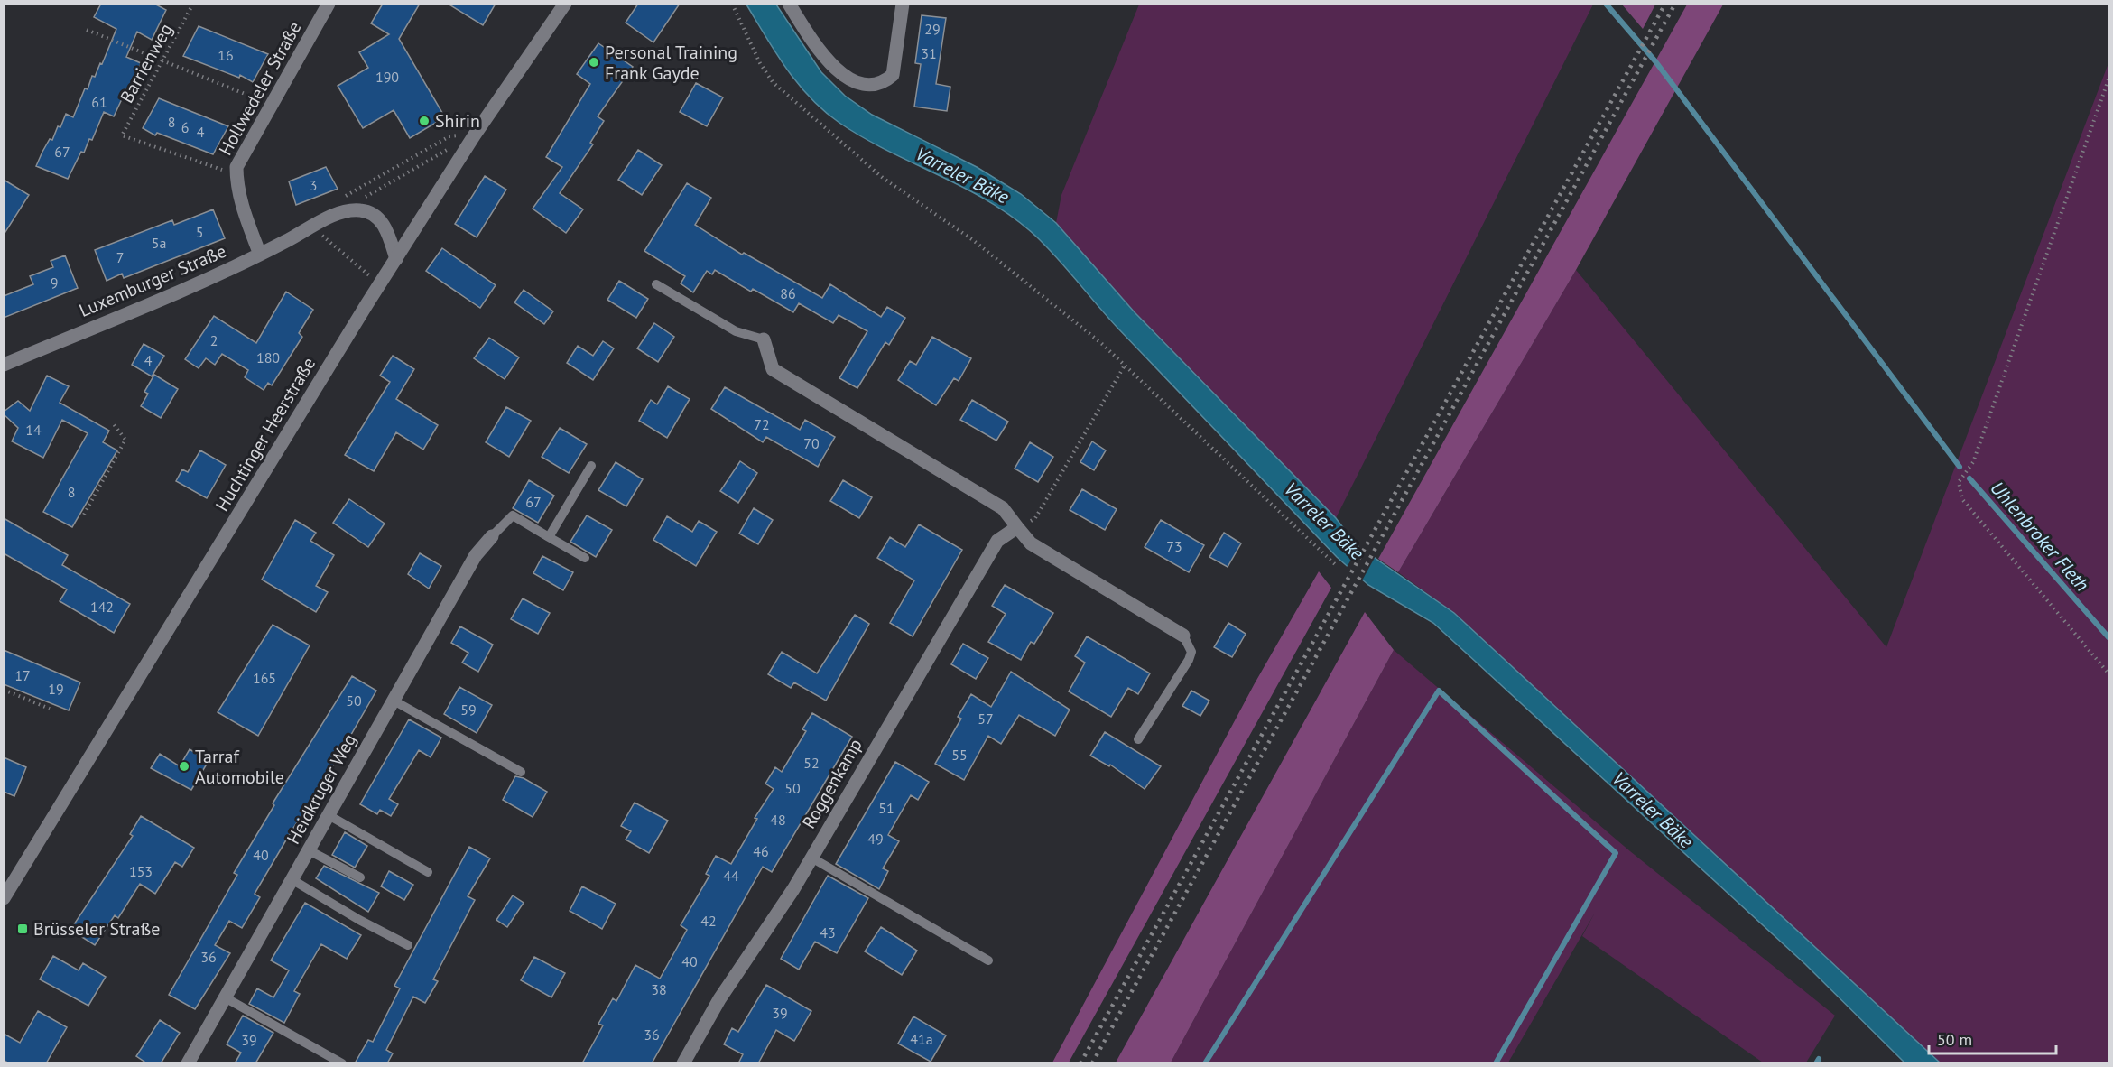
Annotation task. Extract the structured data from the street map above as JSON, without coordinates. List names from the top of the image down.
{
  "streets": {
    "street": [
      "Hollwedeler Straße",
      "Luxemburger Straße",
      "Huchtinger Heerstraße",
      "Roggenkamp",
      "Heidkruger Weg"
    ],
    "path": ["Barrienweg"]
  },
  "crossings": [
    ["Barrienweg", "Hollwedeler Straße"],
    ["Hollwedeler Straße", "Luxemburger Straße"]
  ],
  "water": ["Varreler Bäke", "Uhlenbroker Fleth"],
  "places": {
    "other": ["Personal Training Frank Gayde", "Shirin", "Tarraf Automobile"],
    "transit": ["Brüsseler Straße"]
  },
  "house_numbers": [
    "29",
    "31",
    "16",
    "190",
    "61",
    "8",
    "6",
    "4",
    "67",
    "3",
    "5",
    "5a",
    "7",
    "9",
    "86",
    "2",
    "180",
    "4",
    "72",
    "14",
    "70",
    "8",
    "67",
    "73",
    "142",
    "17",
    "165",
    "19",
    "50",
    "59",
    "57",
    "55",
    "52",
    "50",
    "51",
    "48",
    "49",
    "46",
    "40",
    "153",
    "44",
    "42",
    "43",
    "36",
    "40",
    "38",
    "39",
    "36",
    "41a",
    "39"
  ],
  "scale_bar": "50 m"
}
